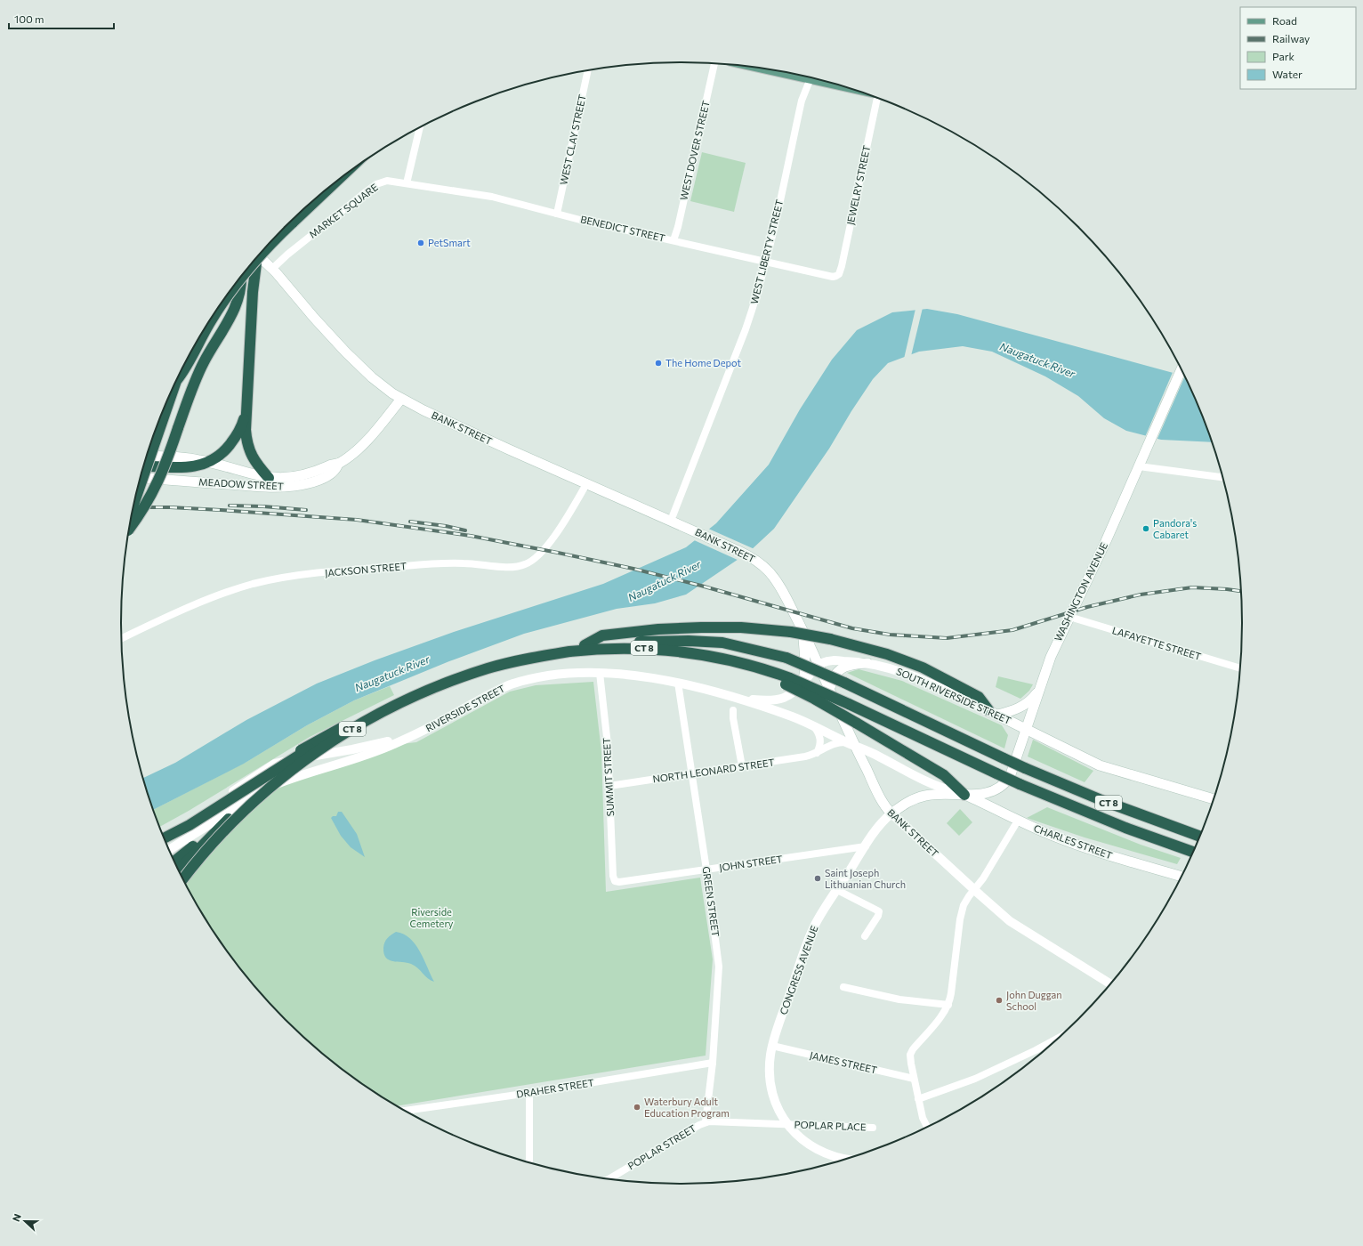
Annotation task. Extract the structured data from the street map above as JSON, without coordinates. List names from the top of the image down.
{
  "streets": {
    "highway": ["CT 8"],
    "main road": [
      "BANK STREET",
      "MEADOW STREET",
      "WASHINGTON AVENUE",
      "SOUTH RIVERSIDE STREET",
      "CHARLES STREET",
      "CONGRESS AVENUE"
    ],
    "street": [
      "WEST CLAY STREET",
      "WEST DOVER STREET",
      "JEWELRY STREET",
      "MARKET SQUARE",
      "BENEDICT STREET",
      "WEST LIBERTY STREET",
      "JACKSON STREET",
      "LAFAYETTE STREET",
      "RIVERSIDE STREET",
      "NORTH LEONARD STREET",
      "SUMMIT STREET",
      "JOHN STREET",
      "GREEN STREET",
      "JAMES STREET",
      "DRAHER STREET",
      "POPLAR PLACE",
      "POPLAR STREET"
    ]
  },
  "crossings": [
    ["WEST CLAY STREET", "BENEDICT STREET"],
    ["WEST DOVER STREET", "BENEDICT STREET"],
    ["JEWELRY STREET", "BENEDICT STREET"],
    ["MARKET SQUARE", "BENEDICT STREET"],
    ["MARKET SQUARE", "BANK STREET"],
    ["BENEDICT STREET", "WEST LIBERTY STREET"],
    ["WEST LIBERTY STREET", "BANK STREET"],
    ["BANK STREET", "MEADOW STREET"],
    ["BANK STREET", "JACKSON STREET"],
    ["BANK STREET", "SOUTH RIVERSIDE STREET"],
    ["BANK STREET", "RIVERSIDE STREET"],
    ["BANK STREET", "NORTH LEONARD STREET"],
    ["BANK STREET", "CONGRESS AVENUE"],
    ["WASHINGTON AVENUE", "LAFAYETTE STREET"],
    ["WASHINGTON AVENUE", "SOUTH RIVERSIDE STREET"],
    ["WASHINGTON AVENUE", "CHARLES STREET"],
    ["WASHINGTON AVENUE", "CONGRESS AVENUE"],
    ["SOUTH RIVERSIDE STREET", "RIVERSIDE STREET"],
    ["RIVERSIDE STREET", "NORTH LEONARD STREET"],
    ["RIVERSIDE STREET", "SUMMIT STREET"],
    ["RIVERSIDE STREET", "GREEN STREET"],
    ["NORTH LEONARD STREET", "SUMMIT STREET"],
    ["NORTH LEONARD STREET", "GREEN STREET"],
    ["SUMMIT STREET", "JOHN STREET"],
    ["CHARLES STREET", "CONGRESS AVENUE"],
    ["JOHN STREET", "GREEN STREET"],
    ["JOHN STREET", "CONGRESS AVENUE"],
    ["GREEN STREET", "DRAHER STREET"],
    ["GREEN STREET", "POPLAR STREET"],
    ["CONGRESS AVENUE", "JAMES STREET"],
    ["CONGRESS AVENUE", "POPLAR PLACE"],
    ["CONGRESS AVENUE", "POPLAR STREET"],
    ["POPLAR PLACE", "POPLAR STREET"]
  ],
  "water": ["Naugatuck River"],
  "parks": ["Riverside Cemetery"],
  "places": [
    "PetSmart",
    "The Home Depot",
    "Pandora's Cabaret",
    "Saint Joseph Lithuanian Church",
    "John Duggan School",
    "Waterbury Adult Education Program"
  ],
  "legend": [
    "Road",
    "Railway",
    "Park",
    "Water"
  ],
  "scale_bar": "100 m",
  "north": "left"
}
